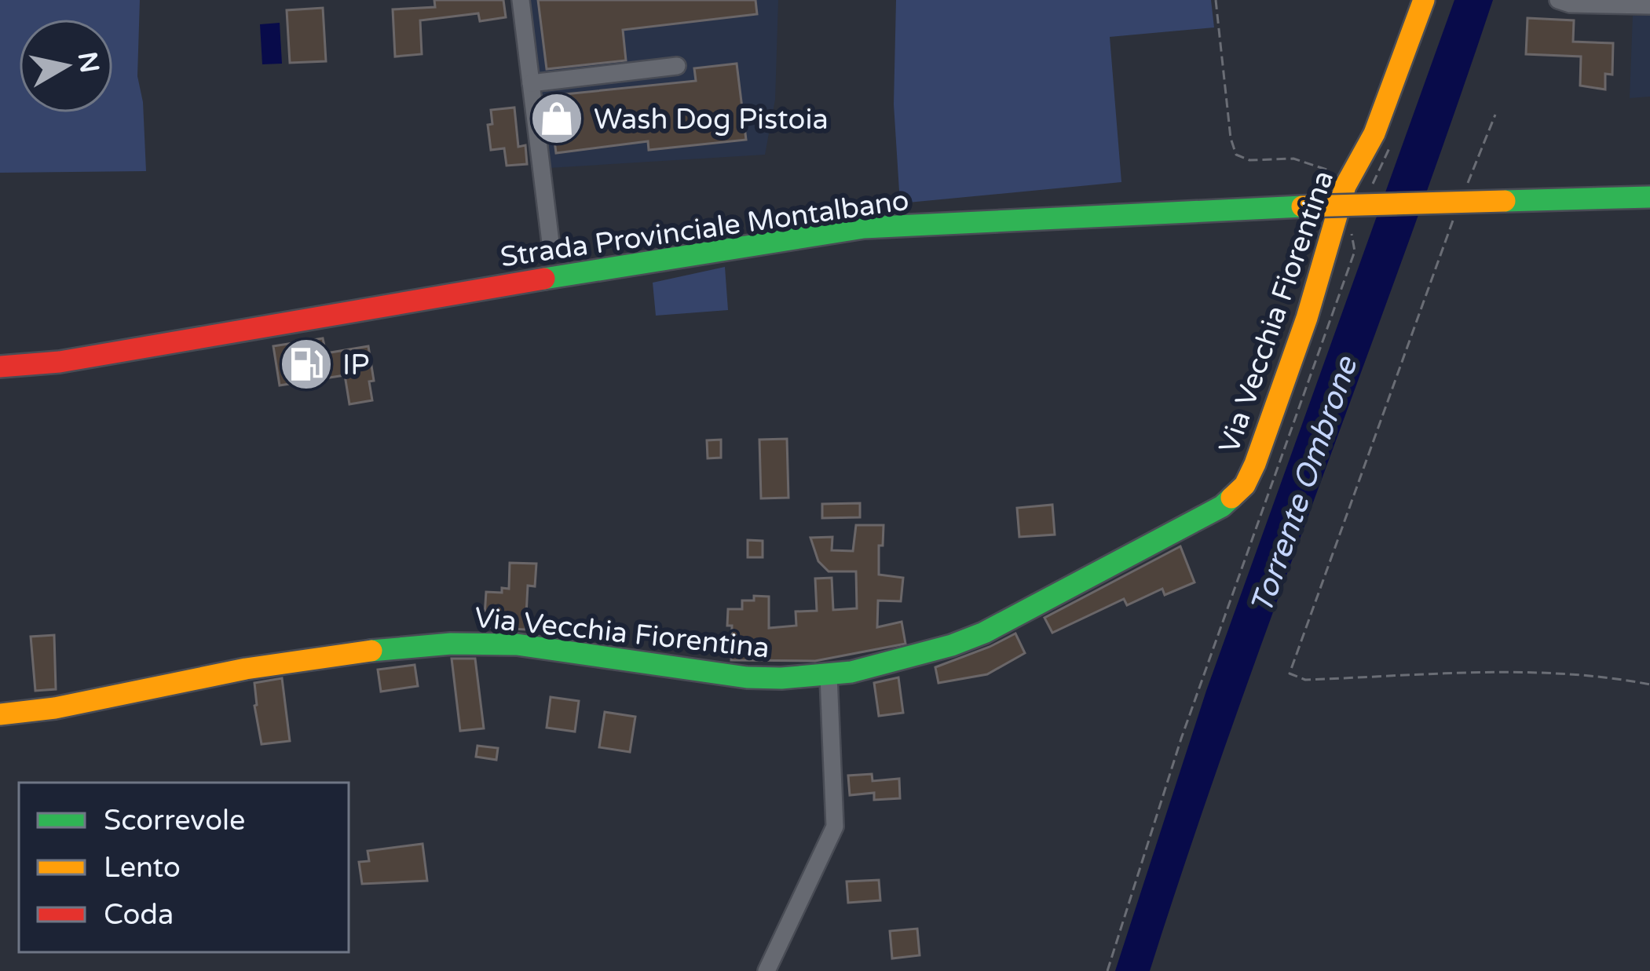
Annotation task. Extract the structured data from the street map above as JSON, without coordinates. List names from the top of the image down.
{
  "streets": {
    "street": ["Strada Provinciale Montalbano", "Via Vecchia Fiorentina"]
  },
  "water": ["Torrente Ombrone"],
  "places": {
    "shop": ["Wash Dog Pistoia"],
    "fuel station": ["IP"]
  },
  "legend": ["Scorrevole", "Lento", "Coda"],
  "north": "right"
}
